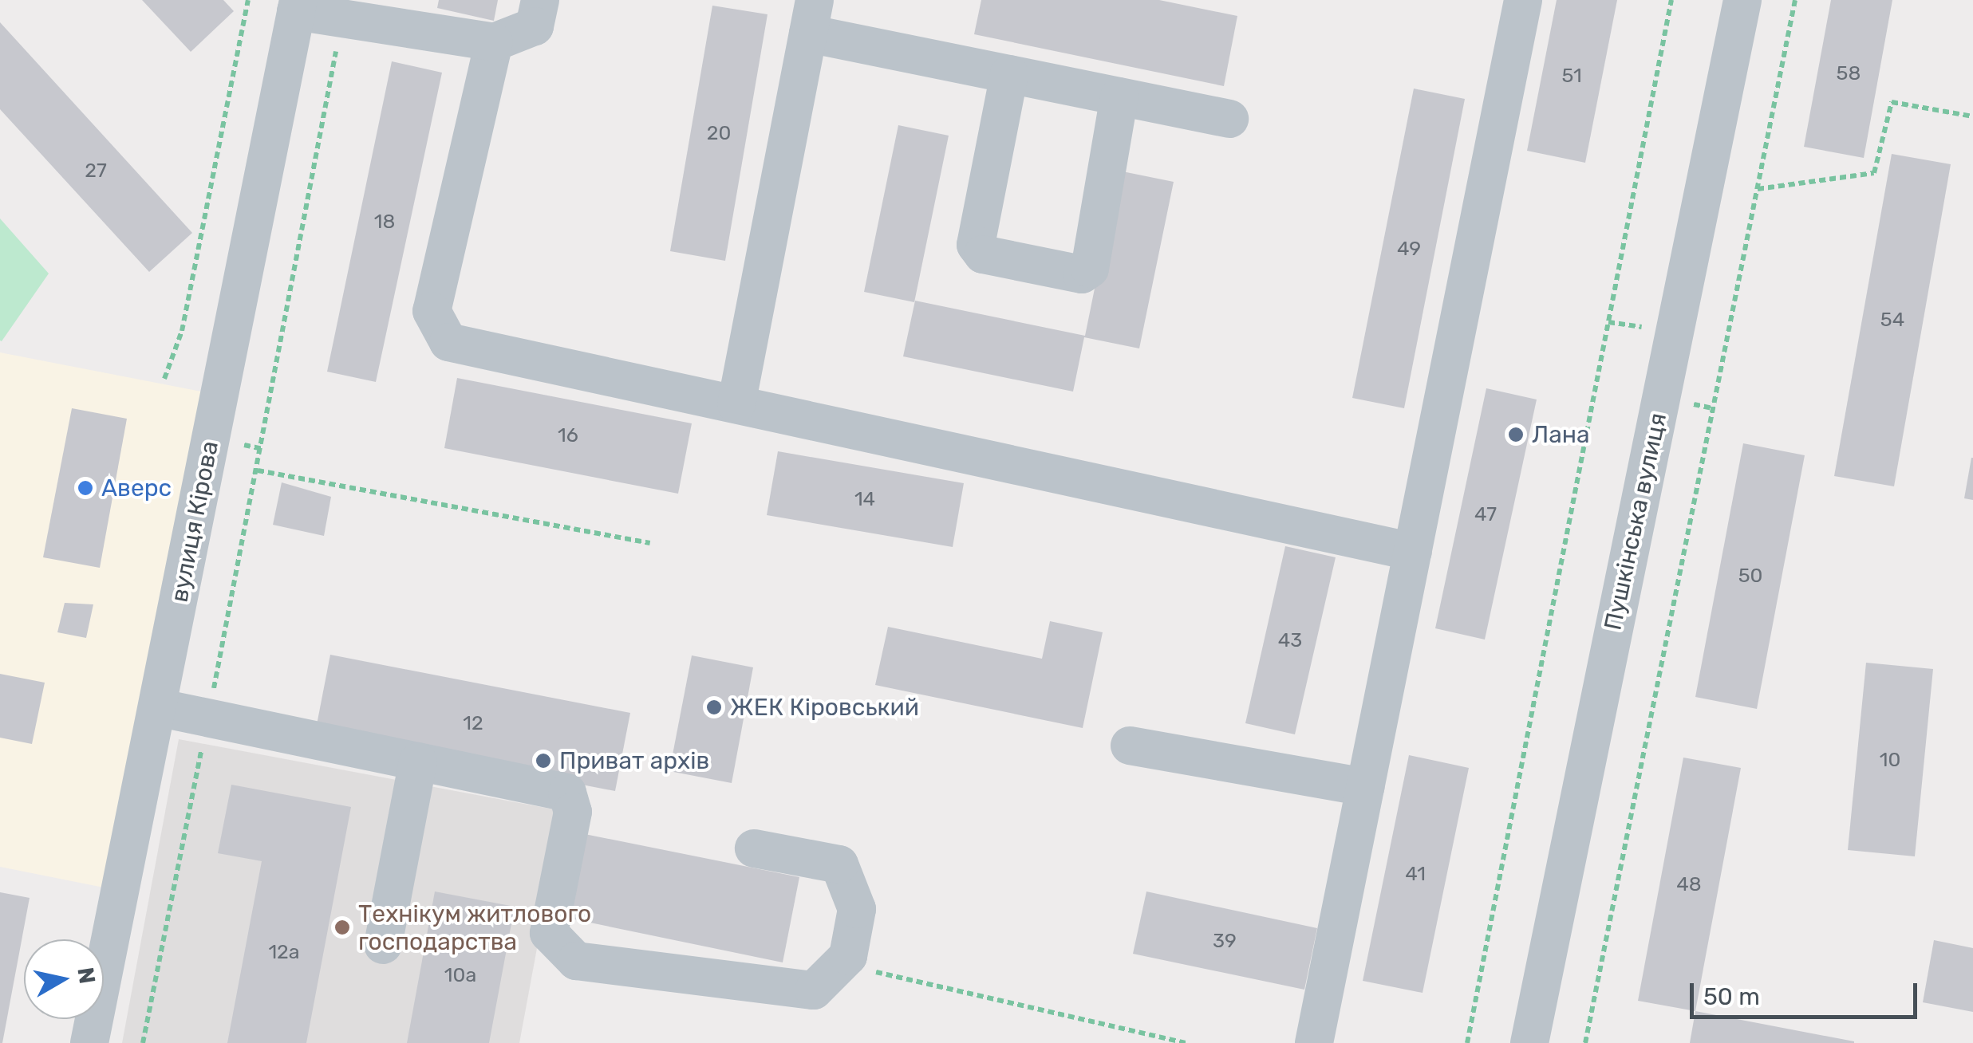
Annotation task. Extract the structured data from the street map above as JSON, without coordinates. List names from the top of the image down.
{
  "streets": {
    "street": ["вулиця Кірова", "Пушкінська вулиця"]
  },
  "places": [
    "Лана",
    "Аверс",
    "ЖЕК Кіровський",
    "Приват архів",
    "Технікум житлового господарства"
  ],
  "house_numbers": [
    "58",
    "51",
    "20",
    "27",
    "18",
    "49",
    "54",
    "16",
    "14",
    "47",
    "50",
    "43",
    "12",
    "10",
    "41",
    "48",
    "39",
    "12а",
    "10а"
  ],
  "scale_bar": "50 m",
  "north": "right"
}
